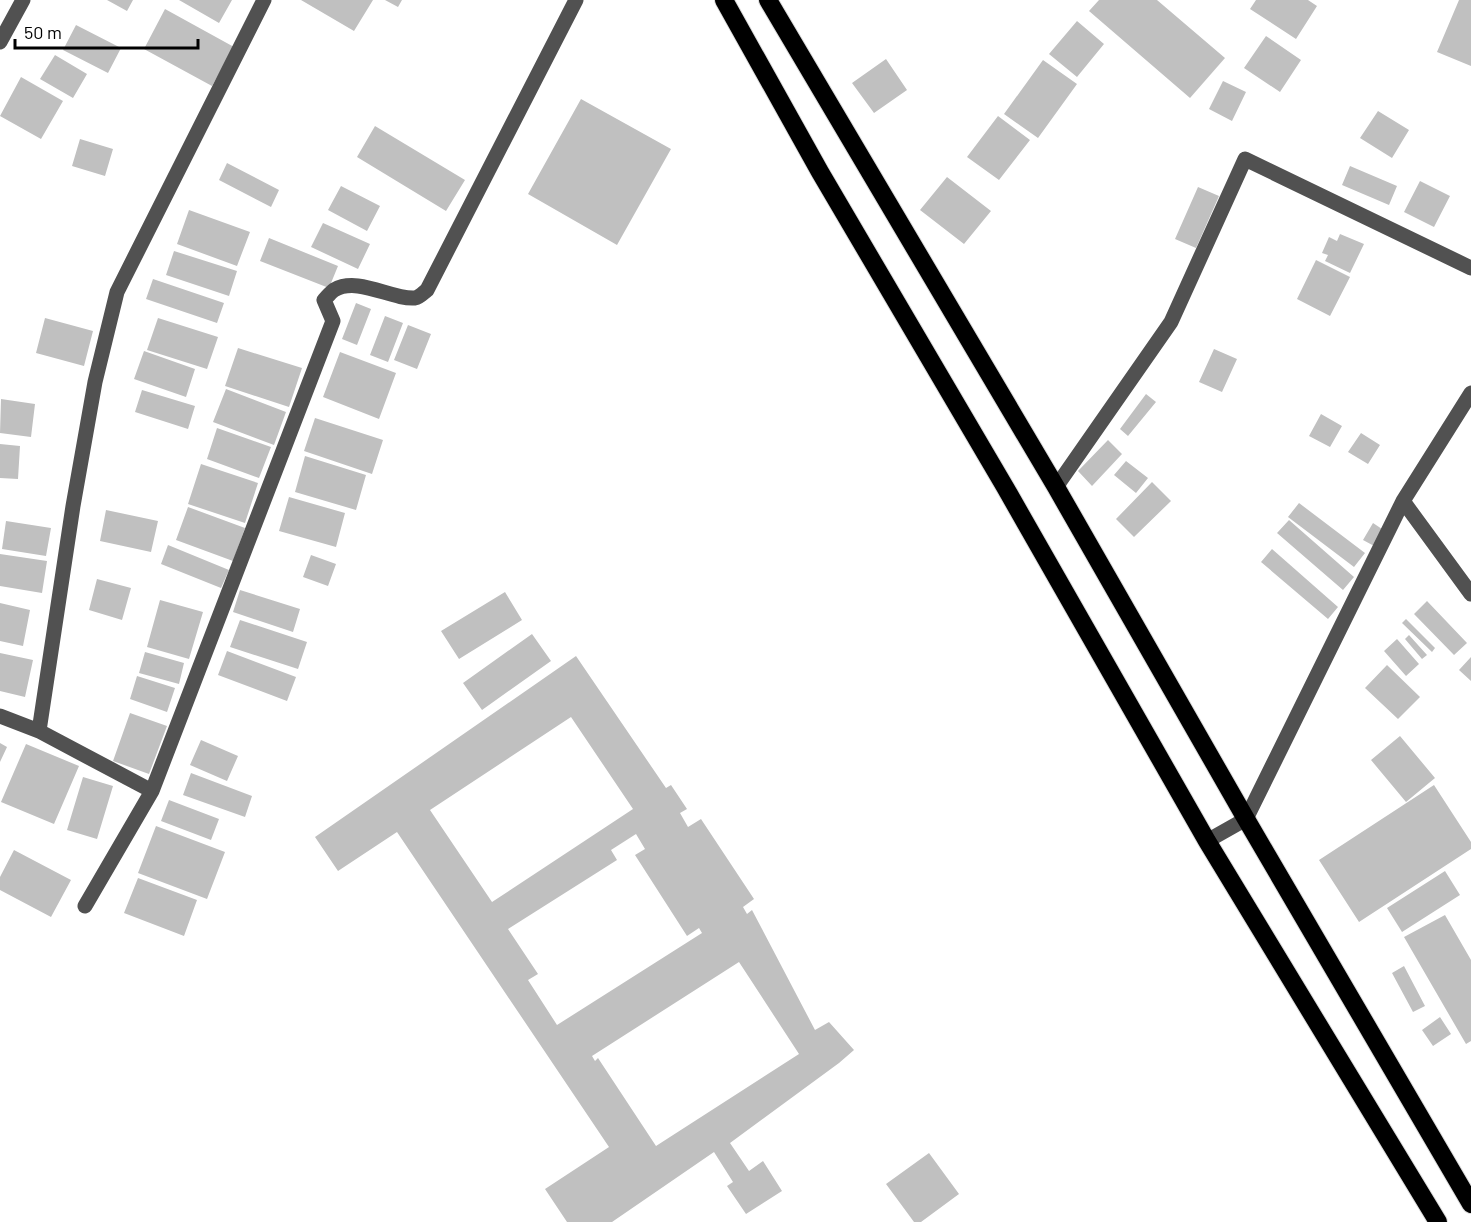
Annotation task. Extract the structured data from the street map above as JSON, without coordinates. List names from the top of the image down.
{
  "scale_bar": "50 m"
}
